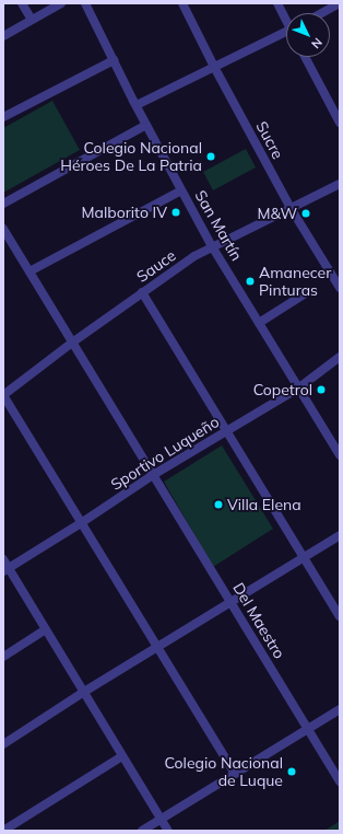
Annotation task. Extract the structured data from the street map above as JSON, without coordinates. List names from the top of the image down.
{
  "streets": {
    "street": [
      "Sucre",
      "San Martín",
      "Sauce",
      "Sportivo Luqueño",
      "Del Maestro"
    ]
  },
  "crossings": [
    ["Sucre", "Sauce"],
    ["San Martín", "Sauce"],
    ["San Martín", "Sportivo Luqueño"],
    ["Sauce", "Del Maestro"],
    ["Sportivo Luqueño", "Del Maestro"]
  ],
  "places": [
    "Colegio Nacional Héroes De La Patria",
    "Malborito IV",
    "M&W",
    "Amanecer Pinturas",
    "Copetrol",
    "Villa Elena",
    "Colegio Nacional de Luque"
  ],
  "north": "bottom right"
}
